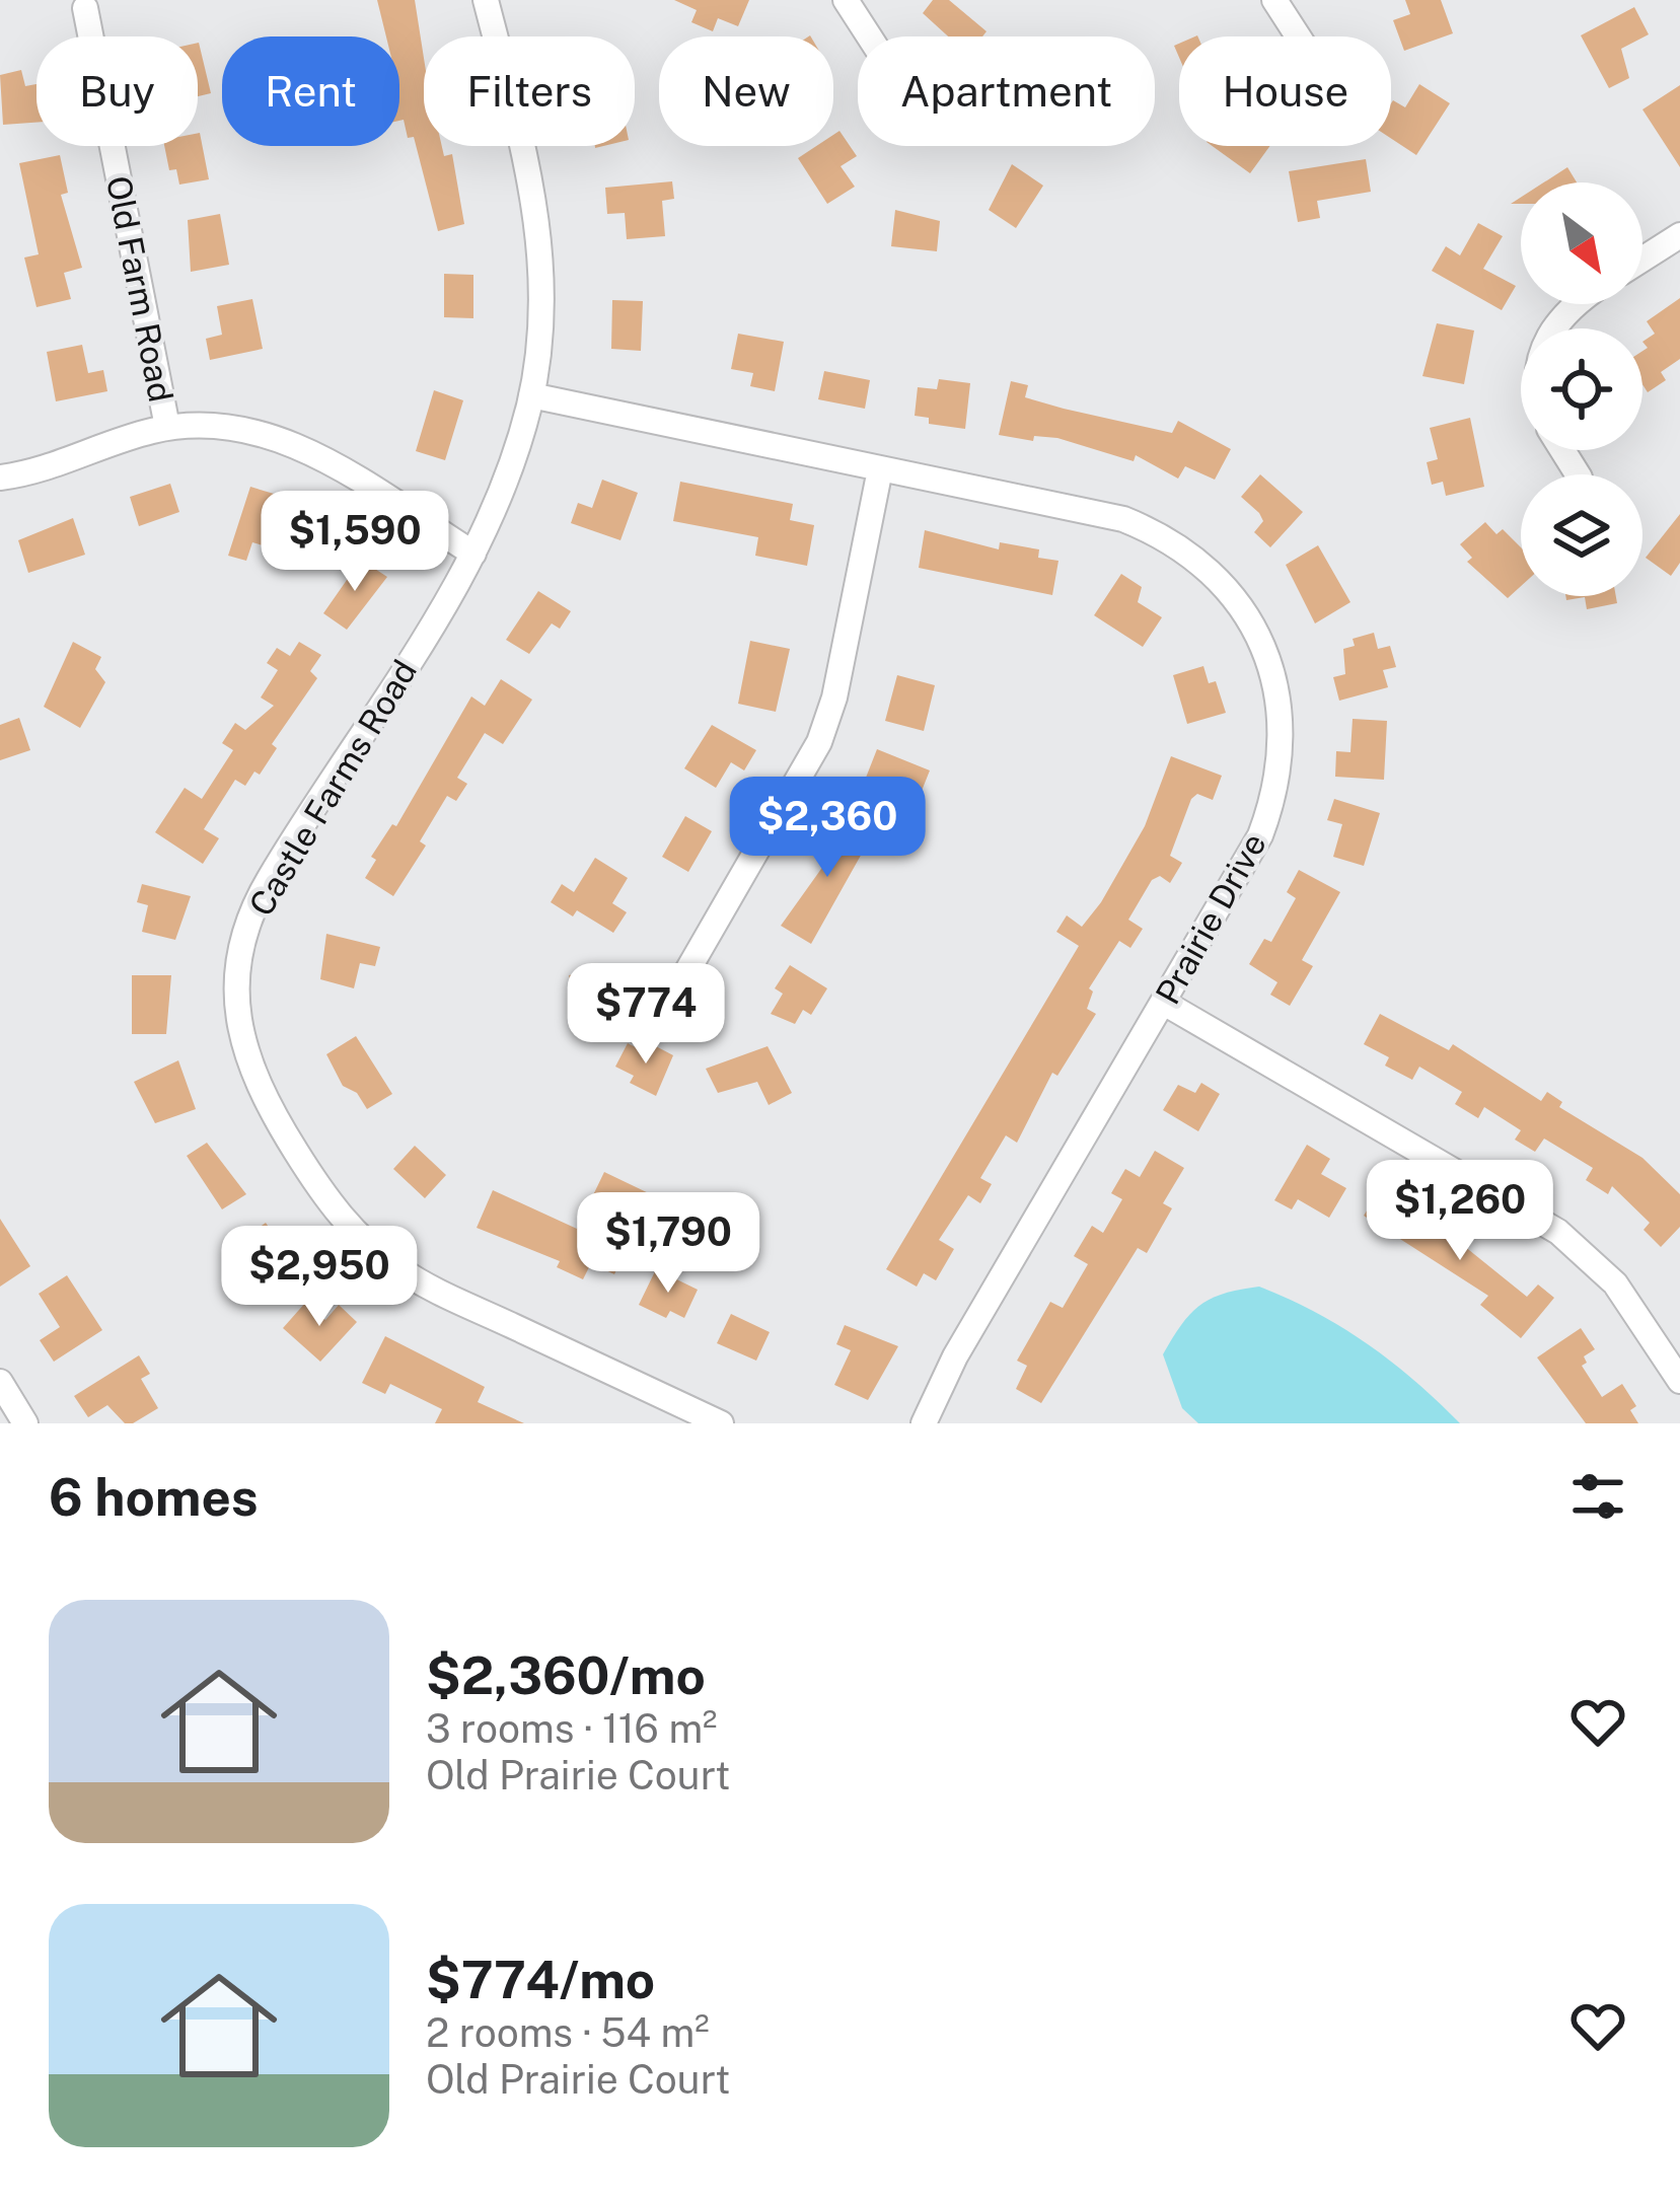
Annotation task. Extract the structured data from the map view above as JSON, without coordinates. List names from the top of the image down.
{
  "streets": {
    "street": ["Old Farm Road", "Castle Farms Road", "Prairie Drive"]
  },
  "crossings": [
    ["Castle Farms Road", "Prairie Drive"]
  ],
  "north": "bottom right",
  "page": {
    "chip": [
      "Buy",
      "Rent",
      "Filters",
      "New",
      "Apartment",
      "House"
    ],
    "price": [
      "$1,590",
      "$2,360",
      "$774",
      "$1,260",
      "$1,790",
      "$2,950"
    ],
    "heading": "6 homes",
    "list": [
      {
        "name": "$2,360/mo",
        "note": "3 rooms · 116 m² · Old Prairie Court"
      },
      {
        "name": "$774/mo",
        "note": "2 rooms · 54 m² · Old Prairie Court"
      }
    ]
  }
}
